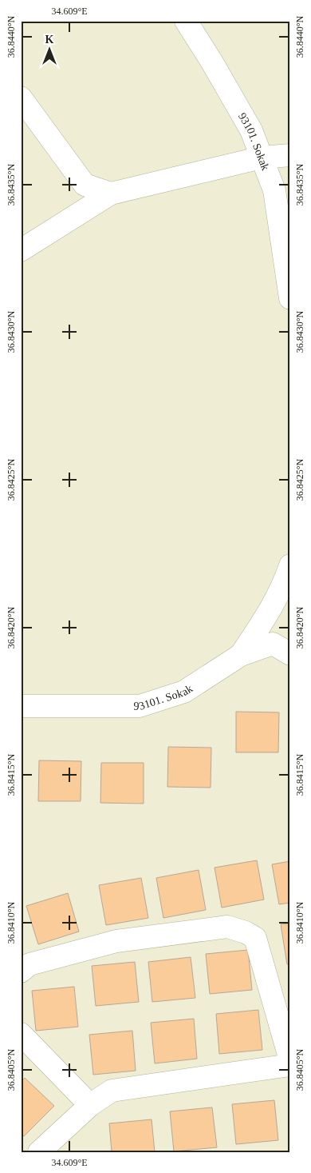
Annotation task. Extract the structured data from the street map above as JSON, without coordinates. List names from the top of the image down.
{
  "streets": {
    "street": ["93101. Sokak"]
  },
  "north": "top",
  "coordinates": [
    "34.609°E",
    "36.8440°N",
    "36.8435°N",
    "36.8430°N",
    "36.8425°N",
    "36.8420°N",
    "36.8415°N",
    "36.8410°N",
    "36.8405°N"
  ]
}
